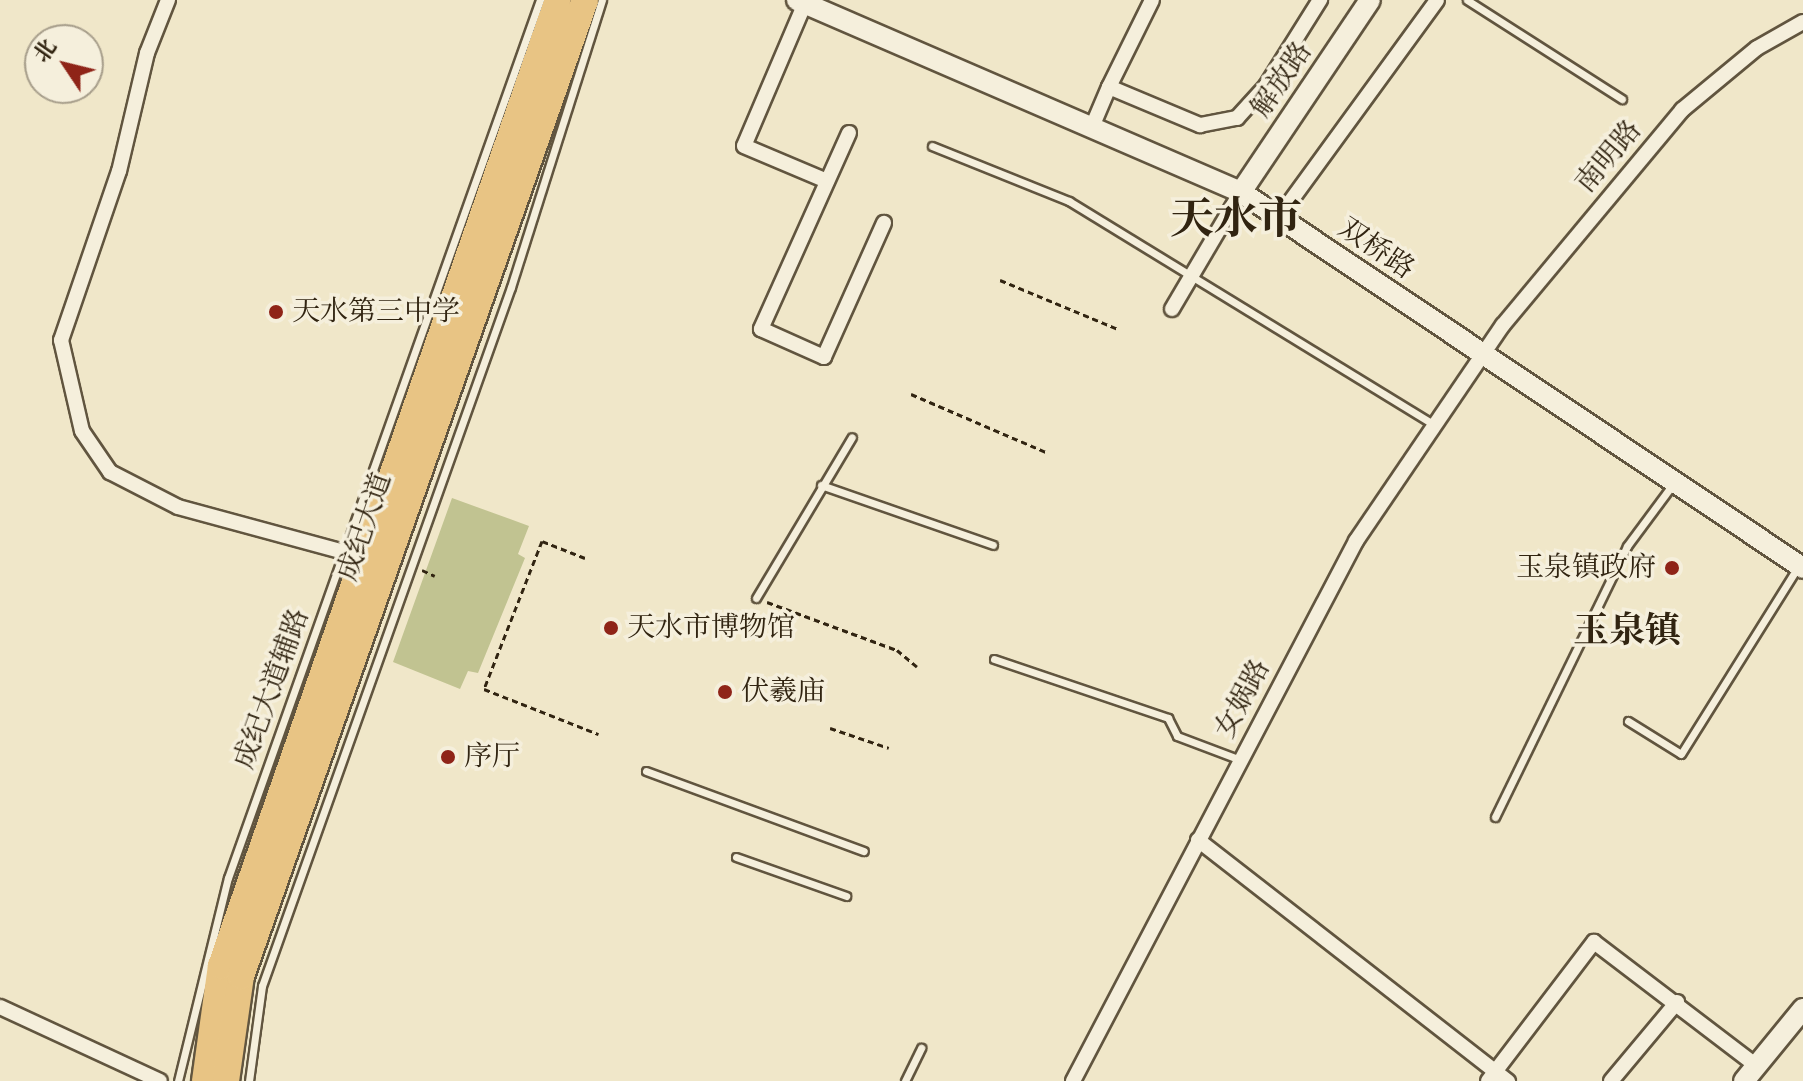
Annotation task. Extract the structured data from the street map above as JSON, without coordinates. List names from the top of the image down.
{
  "streets": {
    "highway": ["成纪大道"],
    "main road": ["解放路", "双桥路"],
    "street": ["南明路", "女娲路"],
    "lane": ["成纪大道辅路"]
  },
  "crossings": [
    ["解放路", "双桥路"],
    ["南明路", "双桥路"],
    ["南明路", "女娲路"],
    ["双桥路", "女娲路"]
  ],
  "districts": ["天水市", "玉泉镇"],
  "places": [
    "天水第三中学",
    "玉泉镇政府",
    "天水市博物馆",
    "伏羲庙",
    "序厅"
  ],
  "north": "top left"
}
